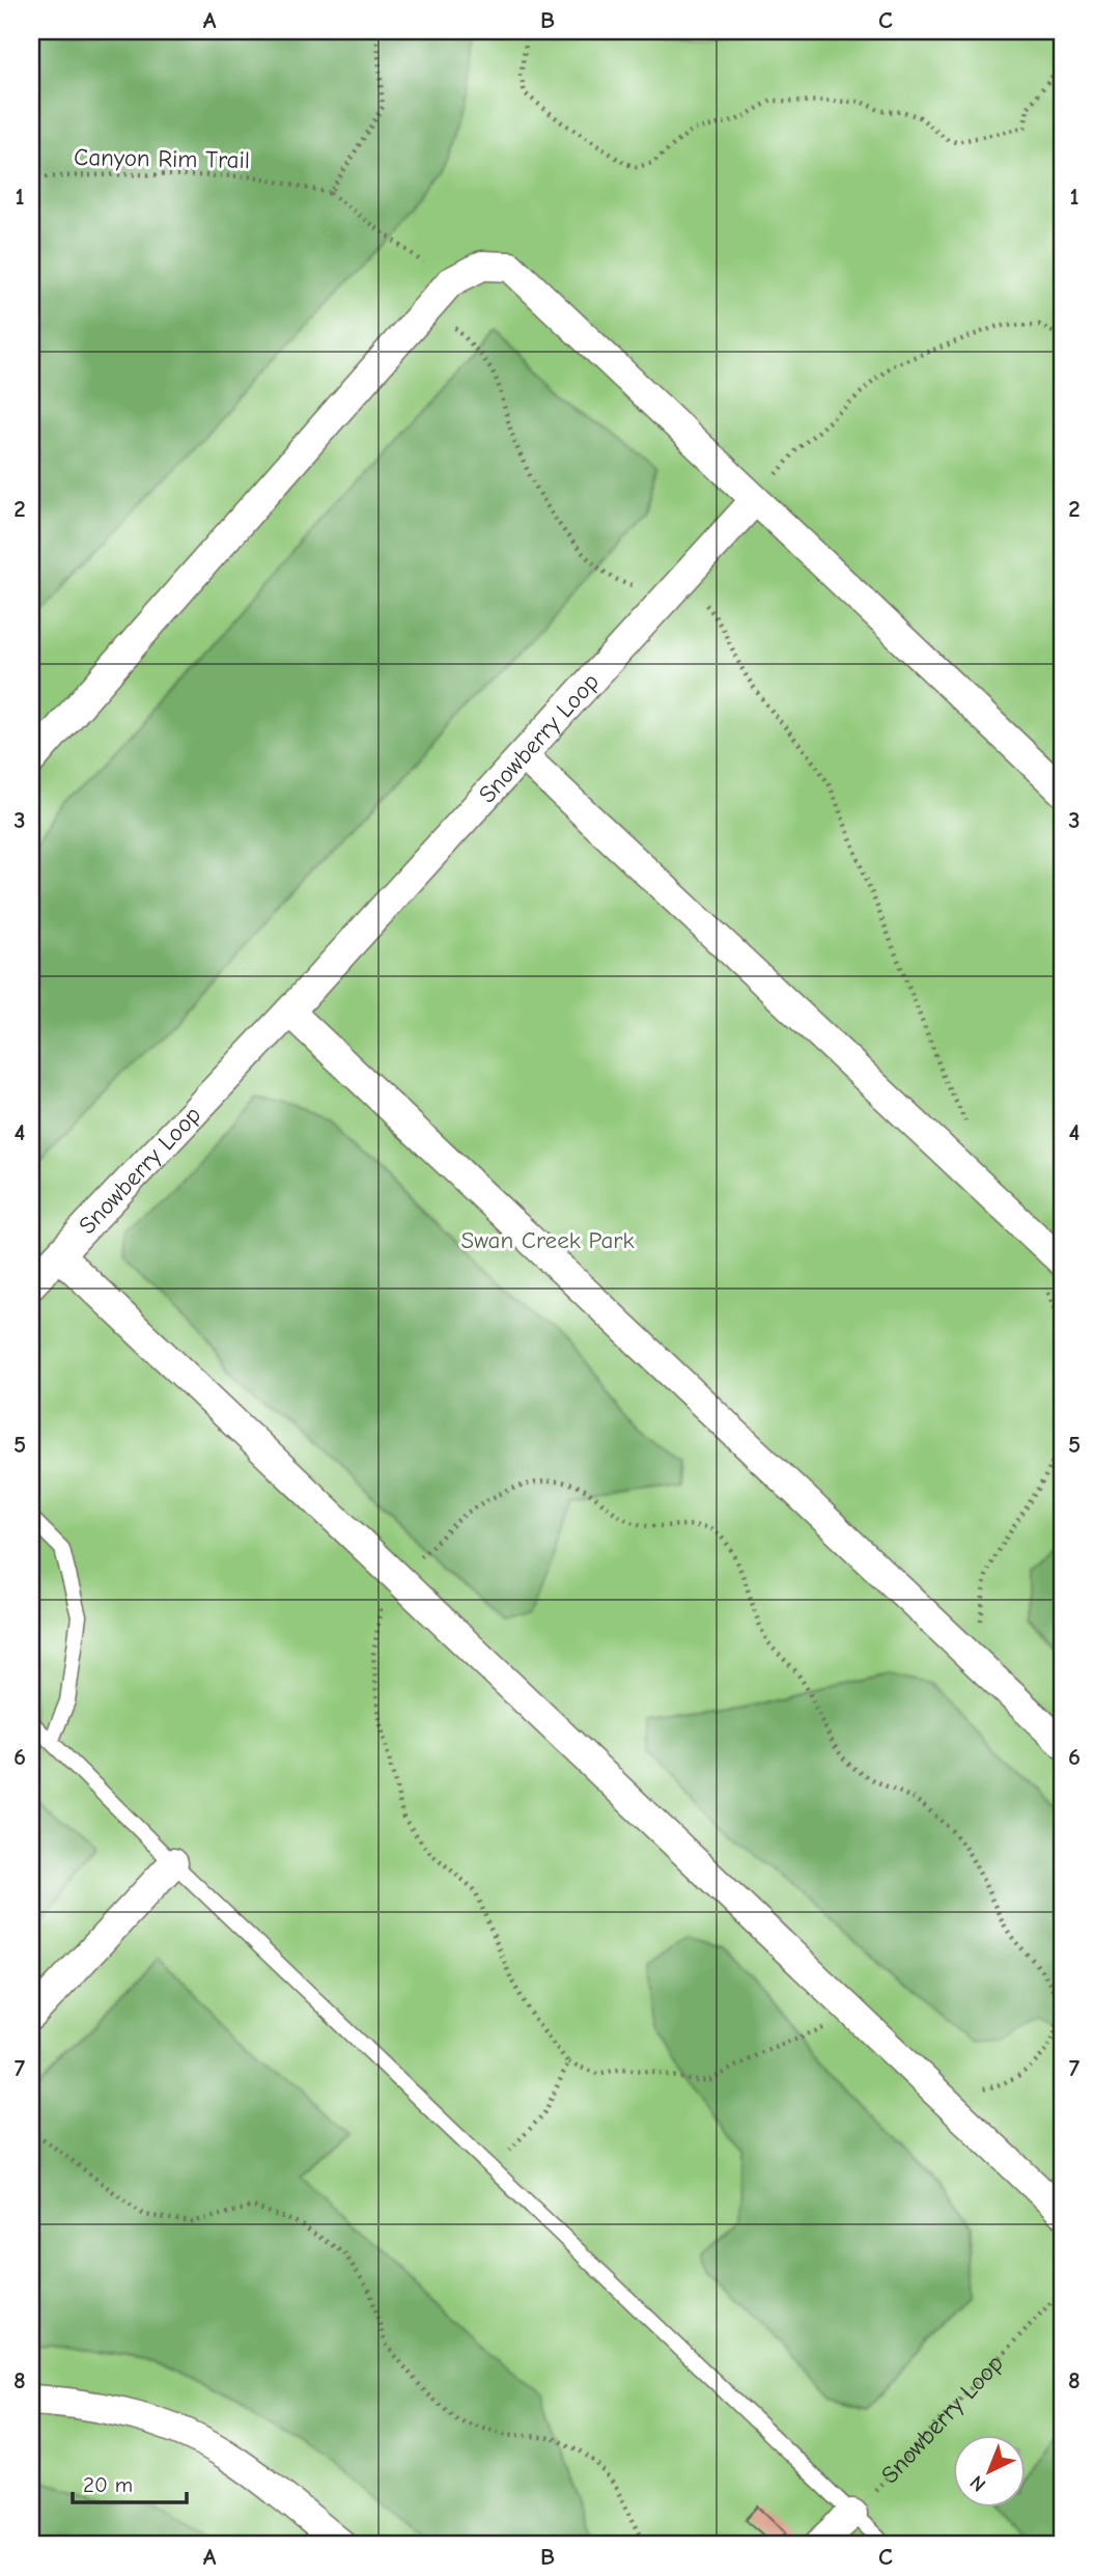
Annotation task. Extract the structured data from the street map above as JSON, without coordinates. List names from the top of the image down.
{
  "streets": {
    "street": ["Snowberry Loop"],
    "path": ["Canyon Rim Trail"]
  },
  "parks": ["Swan Creek Park"],
  "scale_bar": "20 m",
  "north": "bottom left",
  "grid": {
    "columns": ["A", "B", "C"],
    "rows": [
      "1",
      "2",
      "3",
      "4",
      "5",
      "6",
      "7",
      "8"
    ]
  }
}
